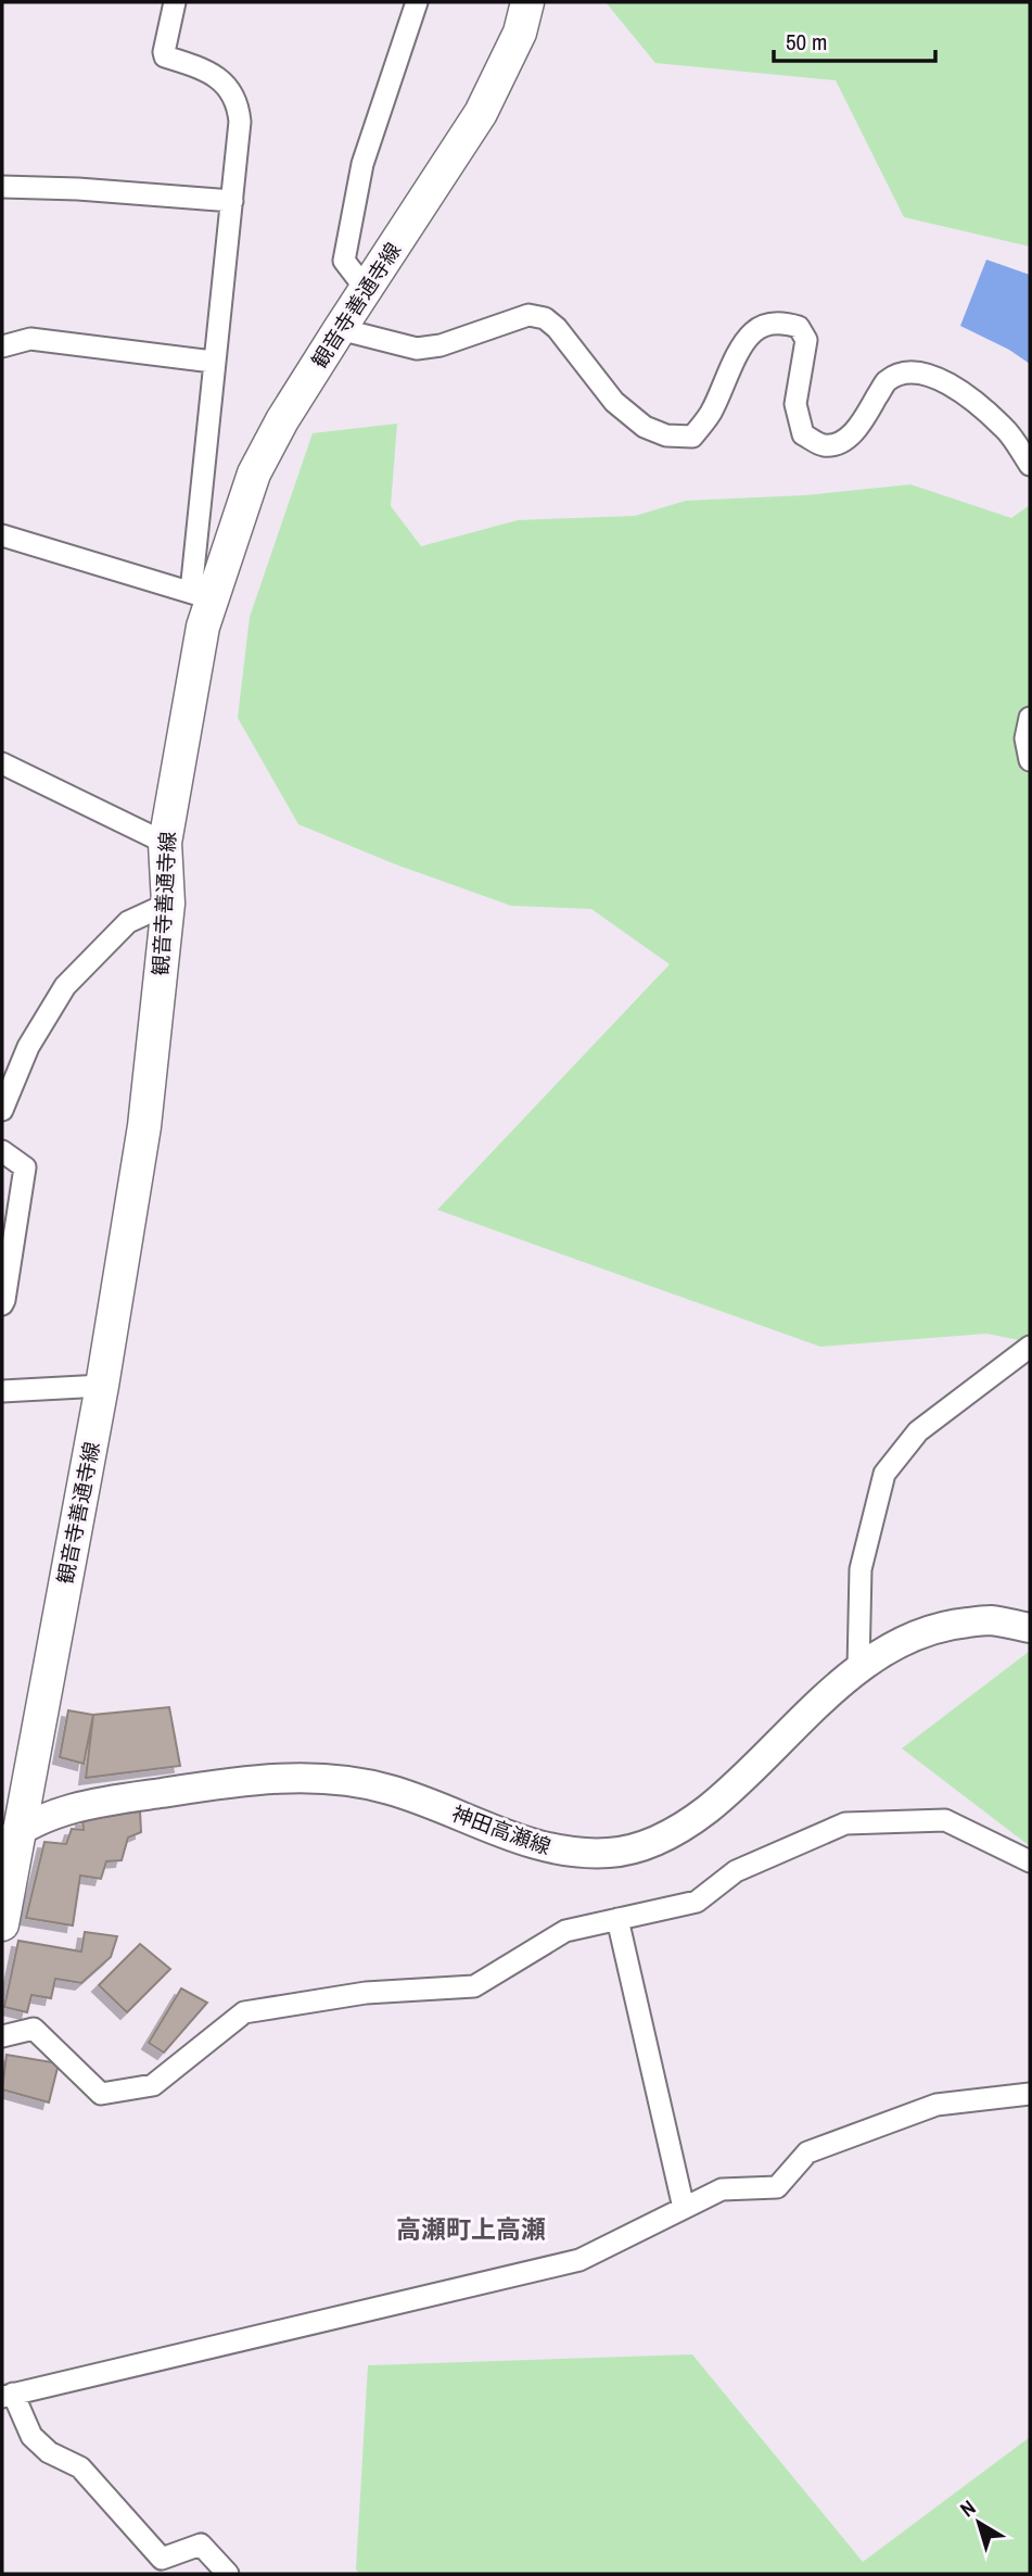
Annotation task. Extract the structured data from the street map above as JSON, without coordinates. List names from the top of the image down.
{
  "streets": {
    "main road": ["観音寺善通寺線", "神田高瀬線"]
  },
  "crossings": [
    ["観音寺善通寺線", "神田高瀬線"]
  ],
  "districts": ["高瀬町上高瀬"],
  "scale_bar": "50 m",
  "north": "top left"
}
